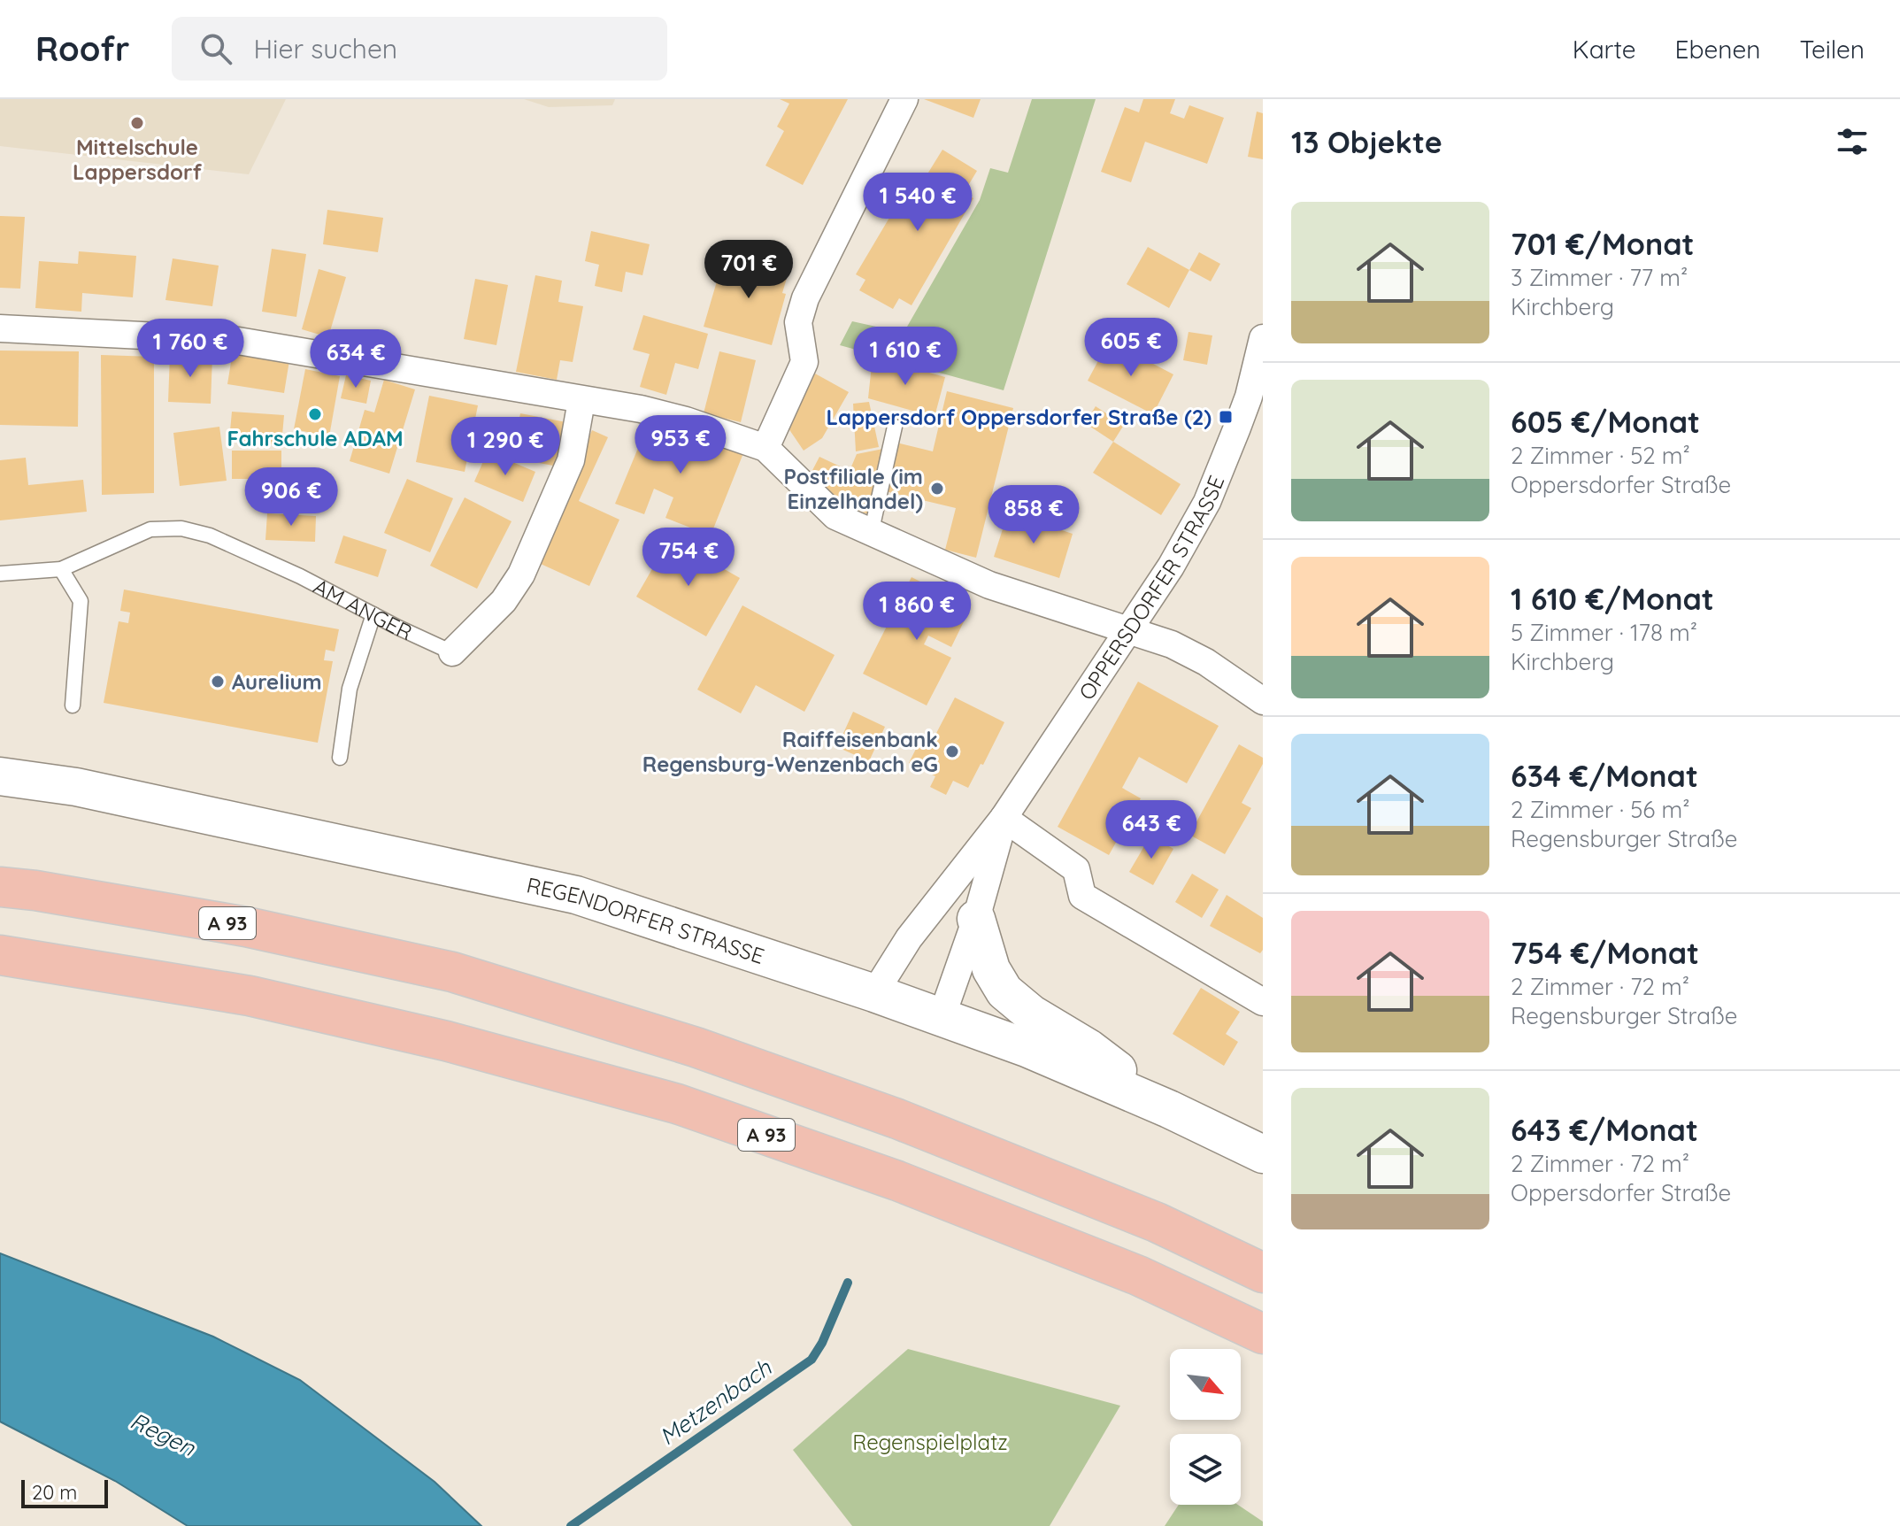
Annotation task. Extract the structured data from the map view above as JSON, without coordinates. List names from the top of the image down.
{
  "streets": {
    "highway": ["A 93"],
    "street": ["OPPERSDORFER STRASSE", "AM ANGER", "REGENDORFER STRASSE"]
  },
  "crossings": [
    ["OPPERSDORFER STRASSE", "REGENDORFER STRASSE"]
  ],
  "water": ["Metzenbach", "Regen"],
  "parks": ["Regenspielplatz"],
  "places": {
    "other": [
      "Mittelschule Lappersdorf",
      "Fahrschule ADAM",
      "Postfiliale (im Einzelhandel)",
      "Aurelium",
      "Raiffeisenbank Regensburg-Wenzenbach eG"
    ],
    "transit": ["Lappersdorf Oppersdorfer Straße (2)"]
  },
  "scale_bar": "20 m",
  "north": "bottom right",
  "page": {
    "header": "Roofr",
    "search": "Hier suchen",
    "nav": ["Karte", "Ebenen", "Teilen"],
    "heading": "13 Objekte",
    "price": [
      "1 540 €",
      "701 €",
      "605 €",
      "1 760 €",
      "1 610 €",
      "634 €",
      "953 €",
      "1 290 €",
      "906 €",
      "858 €",
      "754 €",
      "1 860 €",
      "643 €"
    ],
    "list": [
      {
        "name": "701 €/Monat",
        "note": "3 Zimmer · 77 m² · Kirchberg"
      },
      {
        "name": "605 €/Monat",
        "note": "2 Zimmer · 52 m² · Oppersdorfer Straße"
      },
      {
        "name": "1 610 €/Monat",
        "note": "5 Zimmer · 178 m² · Kirchberg"
      },
      {
        "name": "634 €/Monat",
        "note": "2 Zimmer · 56 m² · Regensburger Straße"
      },
      {
        "name": "754 €/Monat",
        "note": "2 Zimmer · 72 m² · Regensburger Straße"
      },
      {
        "name": "643 €/Monat",
        "note": "2 Zimmer · 72 m² · Oppersdorfer Straße"
      }
    ],
    "scale": "20 m"
  }
}
